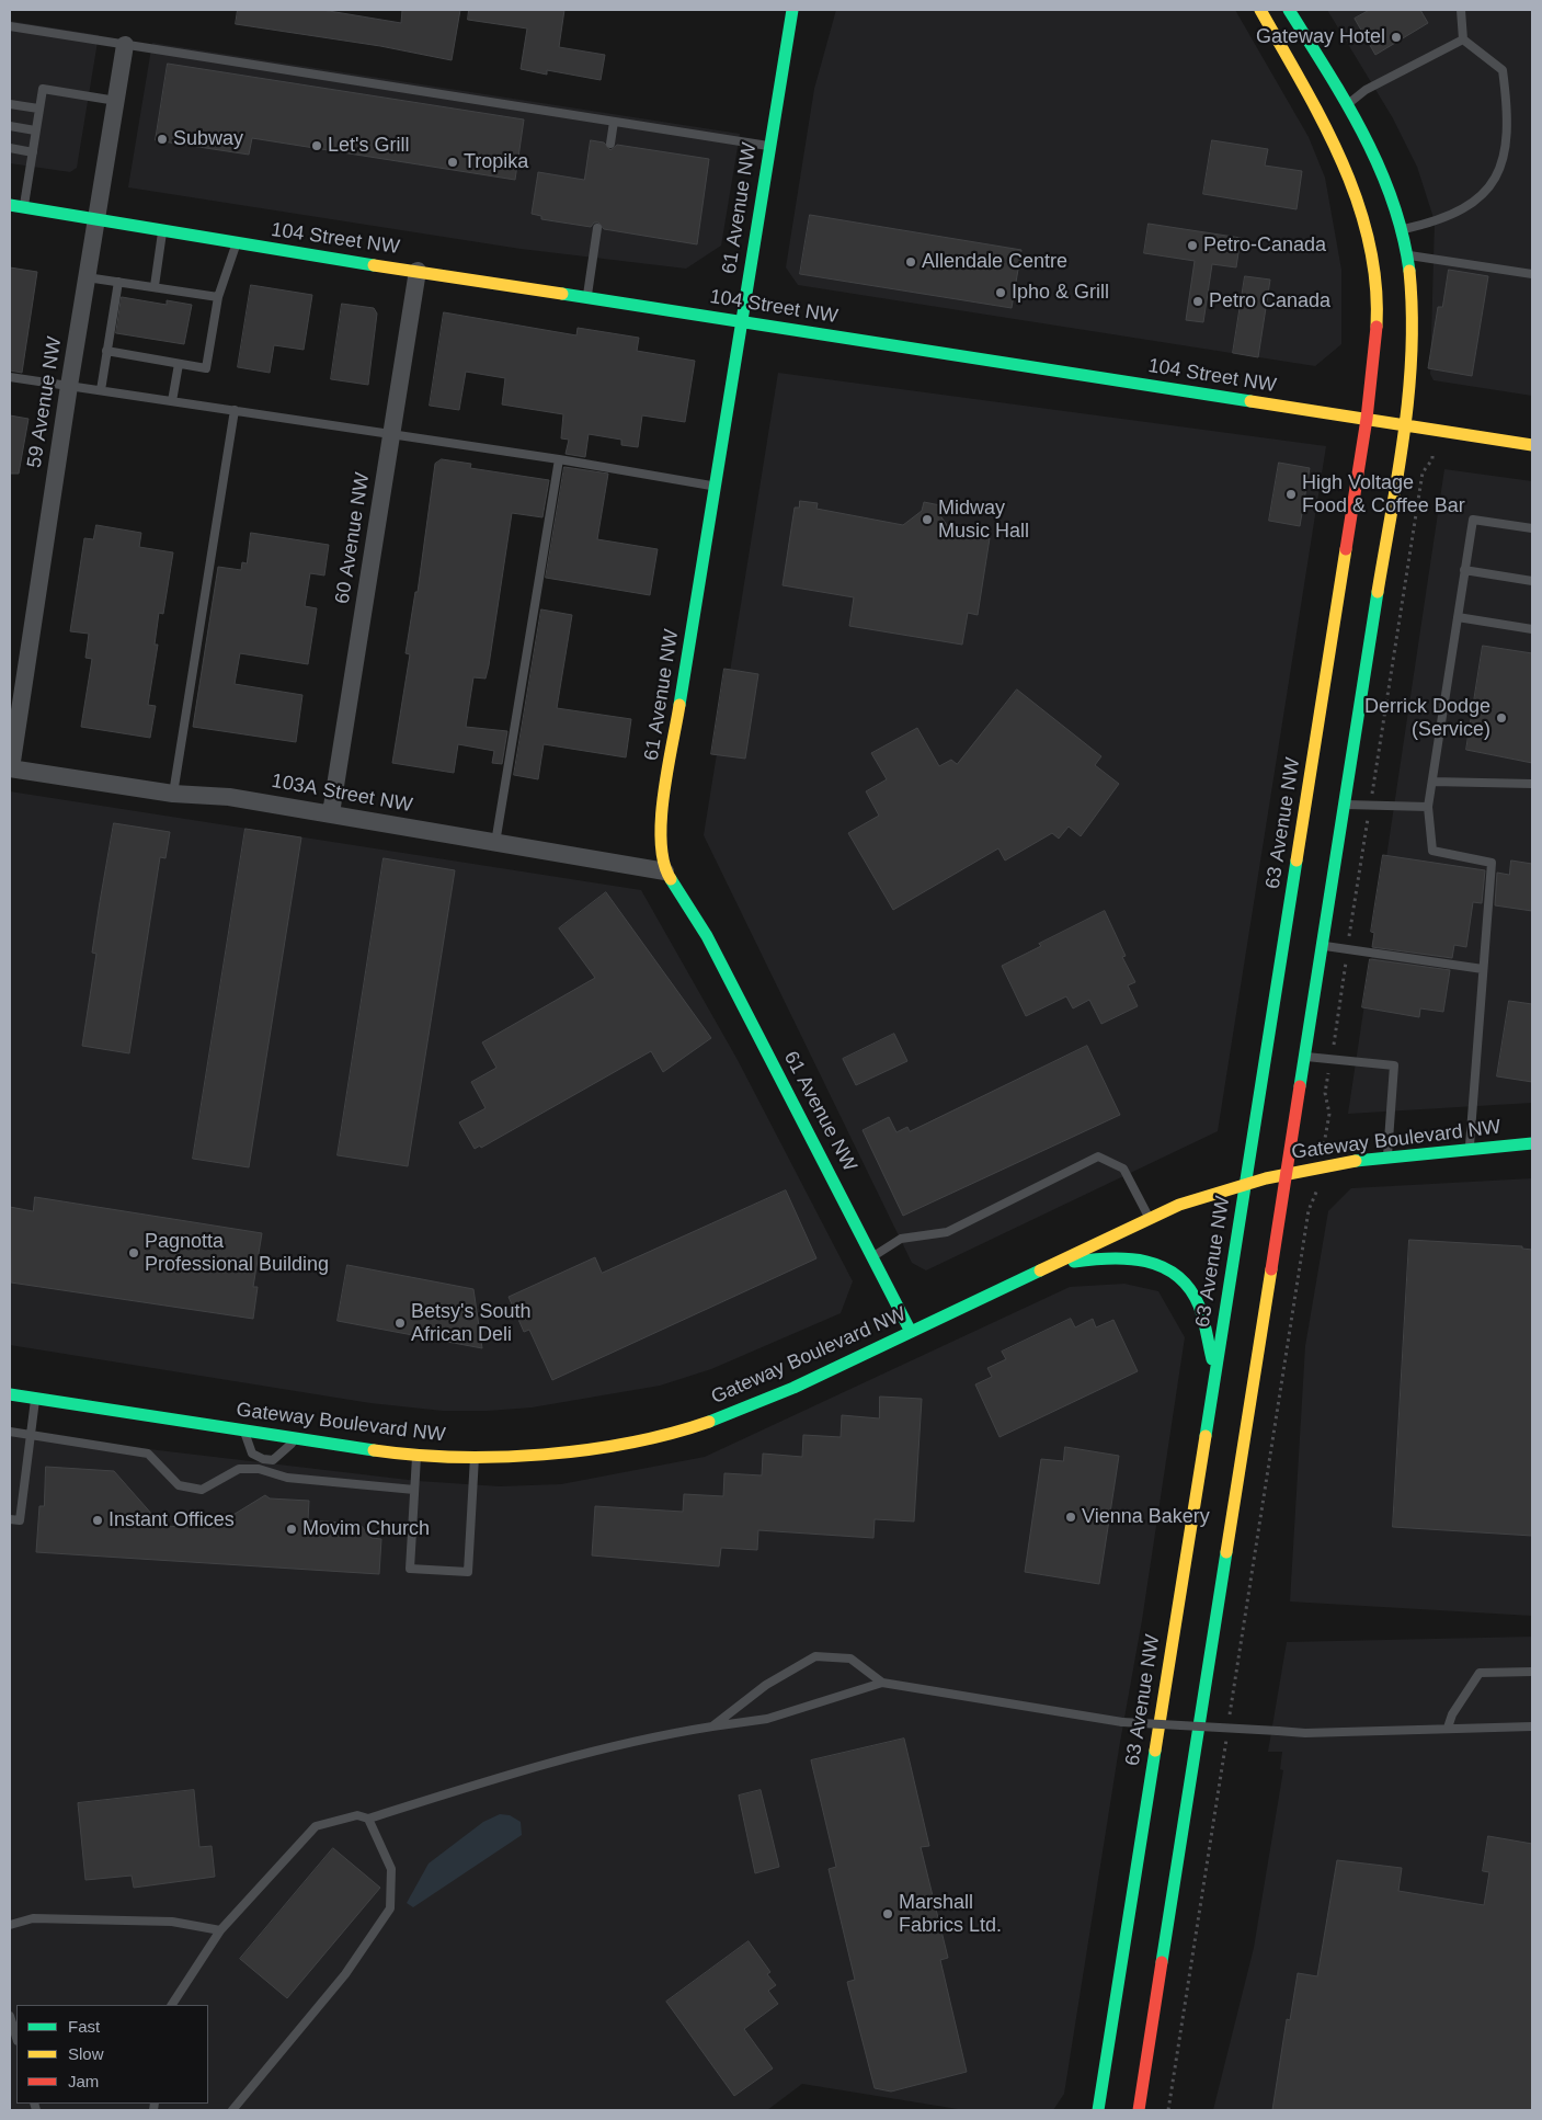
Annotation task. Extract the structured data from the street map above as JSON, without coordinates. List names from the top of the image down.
{
  "streets": {
    "main road": [
      "61 Avenue NW",
      "104 Street NW",
      "63 Avenue NW",
      "Gateway Boulevard NW"
    ],
    "street": ["59 Avenue NW", "60 Avenue NW", "103A Street NW"]
  },
  "crossings": [
    ["61 Avenue NW", "104 Street NW"],
    ["61 Avenue NW", "103A Street NW"],
    ["61 Avenue NW", "Gateway Boulevard NW"],
    ["104 Street NW", "59 Avenue NW"],
    ["104 Street NW", "60 Avenue NW"],
    ["104 Street NW", "63 Avenue NW"],
    ["59 Avenue NW", "103A Street NW"],
    ["60 Avenue NW", "103A Street NW"],
    ["63 Avenue NW", "Gateway Boulevard NW"]
  ],
  "places": [
    "Gateway Hotel",
    "Subway",
    "Let's Grill",
    "Tropika",
    "Petro-Canada",
    "Allendale Centre",
    "Ipho & Grill",
    "Petro Canada",
    "High Voltage Food & Coffee Bar",
    "Midway Music Hall",
    "Derrick Dodge (Service)",
    "Pagnotta Professional Building",
    "Betsy's South African Deli",
    "Vienna Bakery",
    "Instant Offices",
    "Movim Church",
    "Marshall Fabrics Ltd."
  ],
  "legend": ["Fast", "Slow", "Jam"]
}
